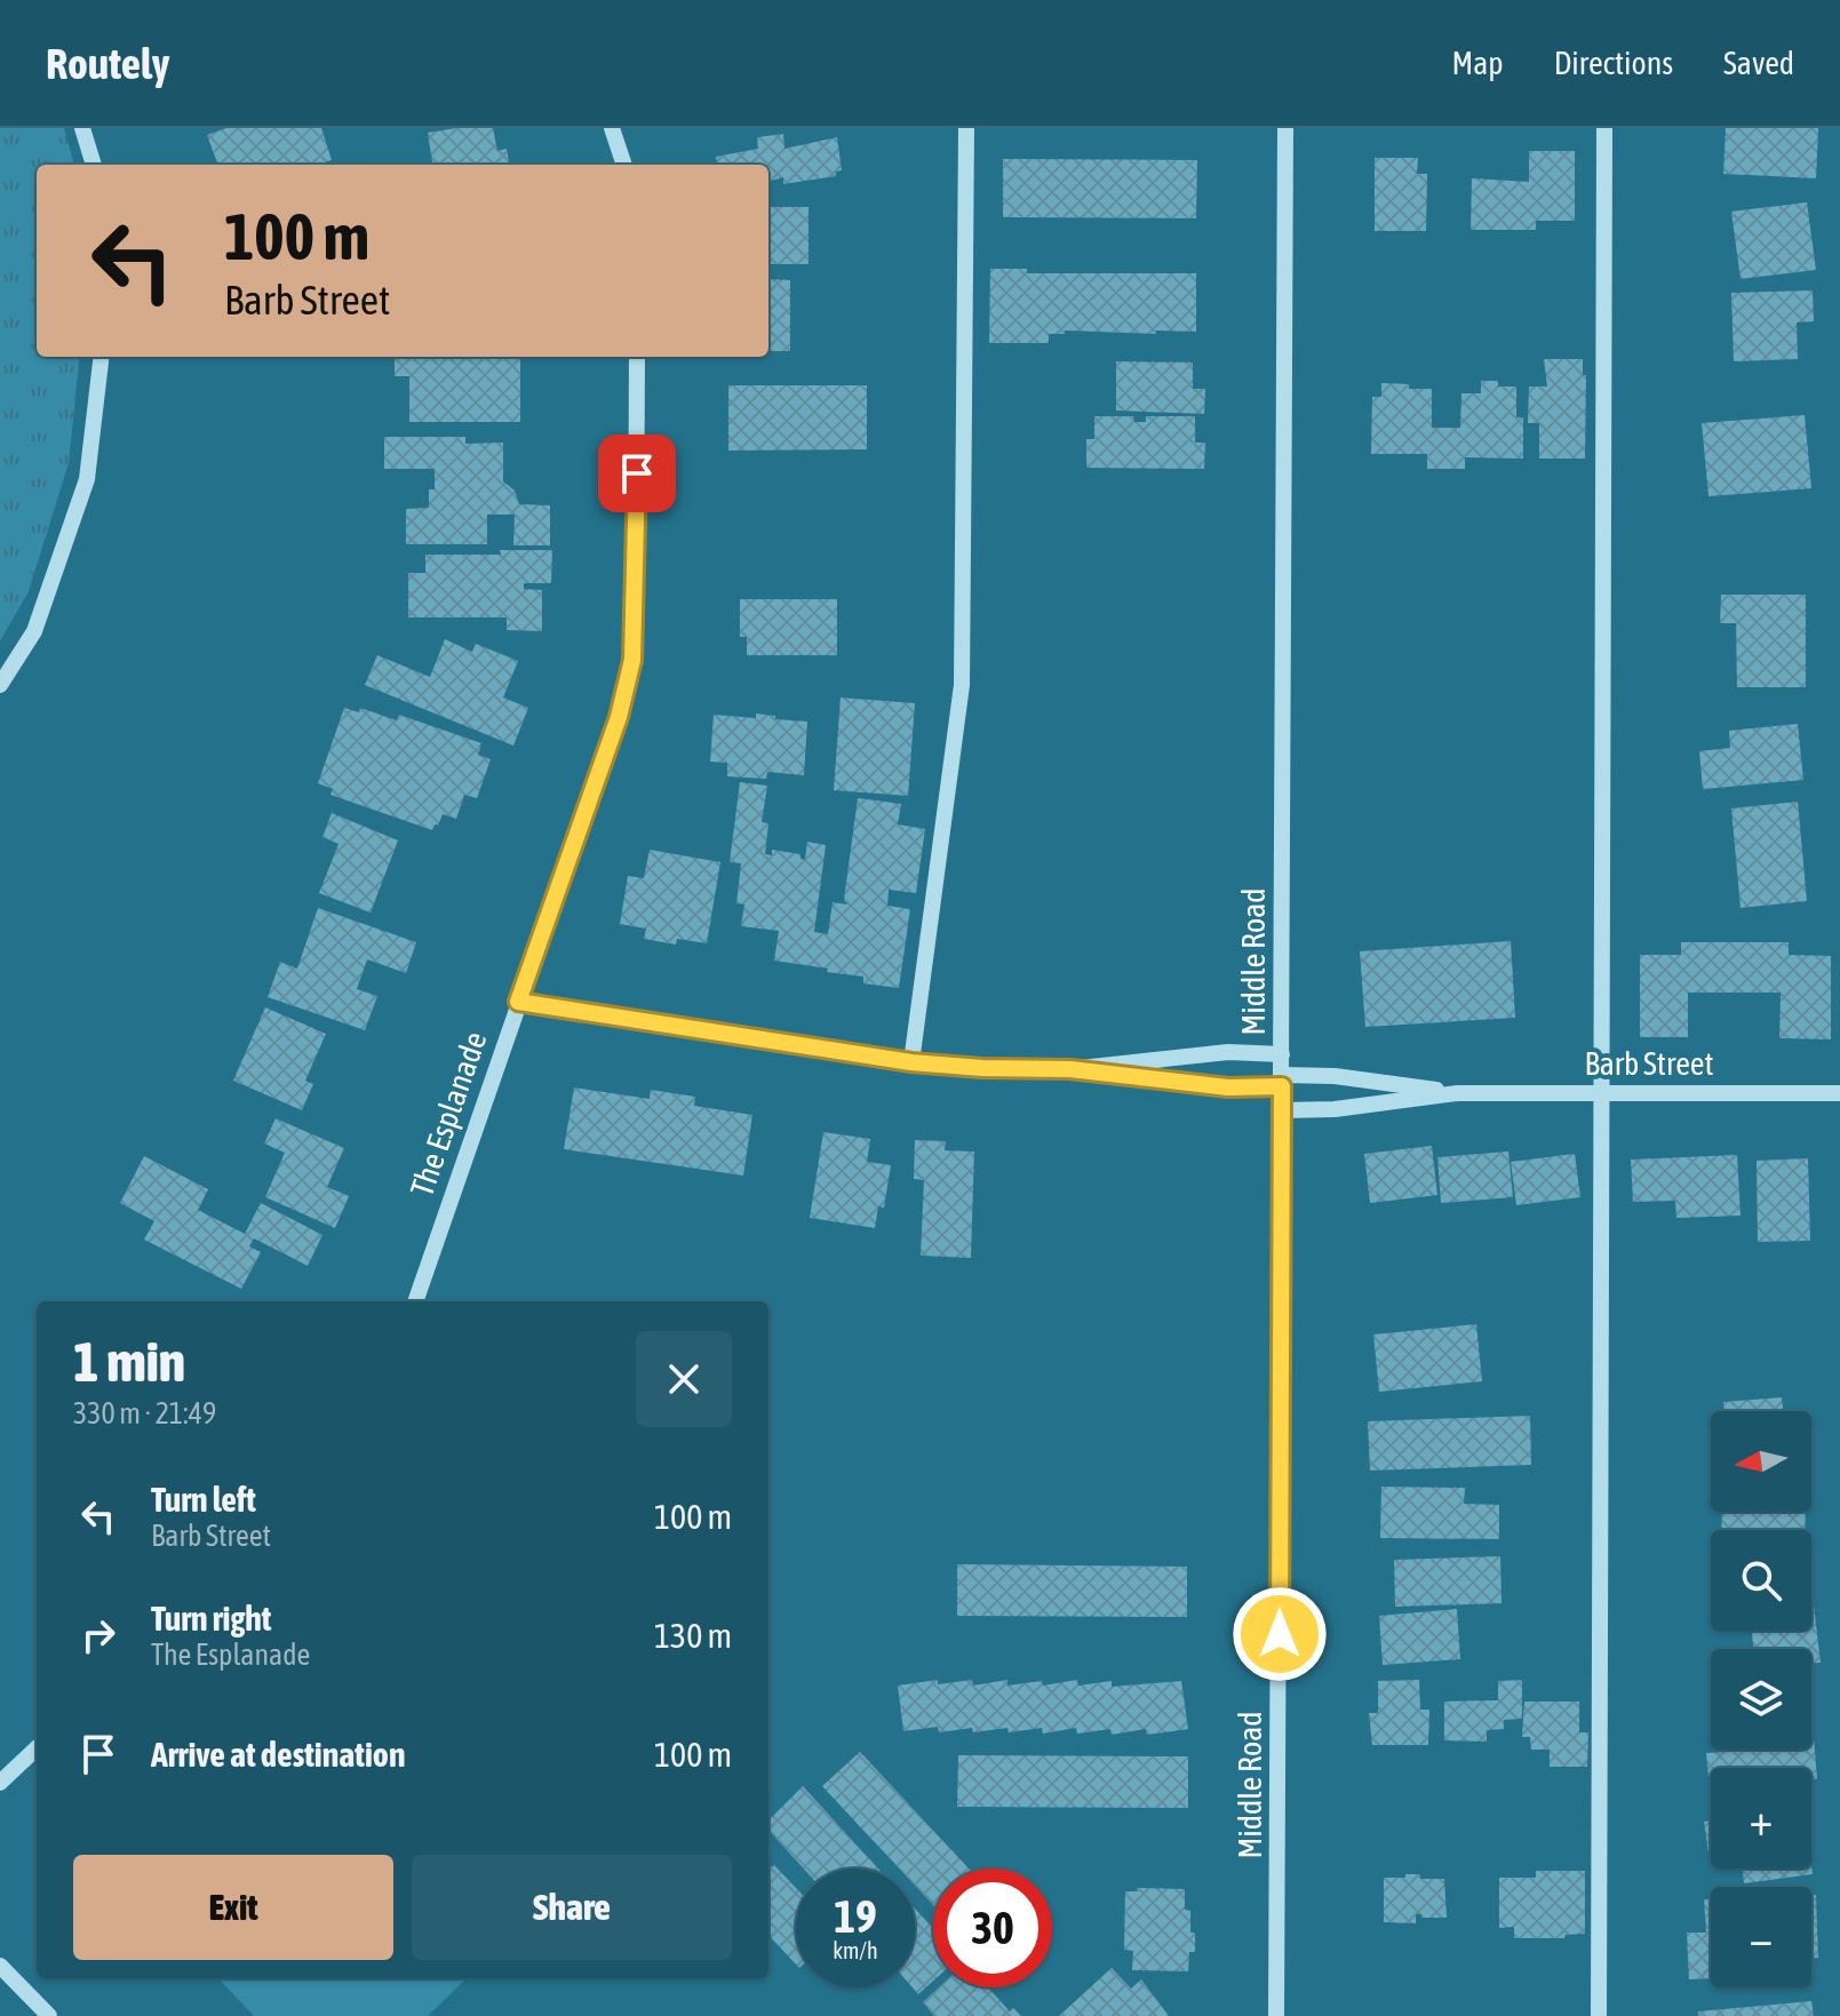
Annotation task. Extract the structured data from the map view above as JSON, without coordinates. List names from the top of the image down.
{
  "streets": {
    "street": ["Middle Road", "Barb Street", "The Esplanade"]
  },
  "crossings": [
    ["Middle Road", "Barb Street"],
    ["Barb Street", "The Esplanade"]
  ],
  "north": "left",
  "page": {
    "header": "Routely",
    "nav": ["Map", "Directions", "Saved"],
    "turn": ["100 m", "Barb Street"],
    "heading": ["1 min", "330 m · 21:49"],
    "map_buttons": ["+", "−"],
    "list": [
      {
        "name": "Turn left",
        "note": "Barb Street",
        "value": "100 m"
      },
      {
        "name": "Turn right",
        "note": "The Esplanade",
        "value": "130 m"
      },
      {
        "name": "Arrive at destination",
        "value": "100 m"
      }
    ],
    "buttons": ["Exit", "Share"],
    "speed": "19 km/h",
    "limit": "30"
  }
}
